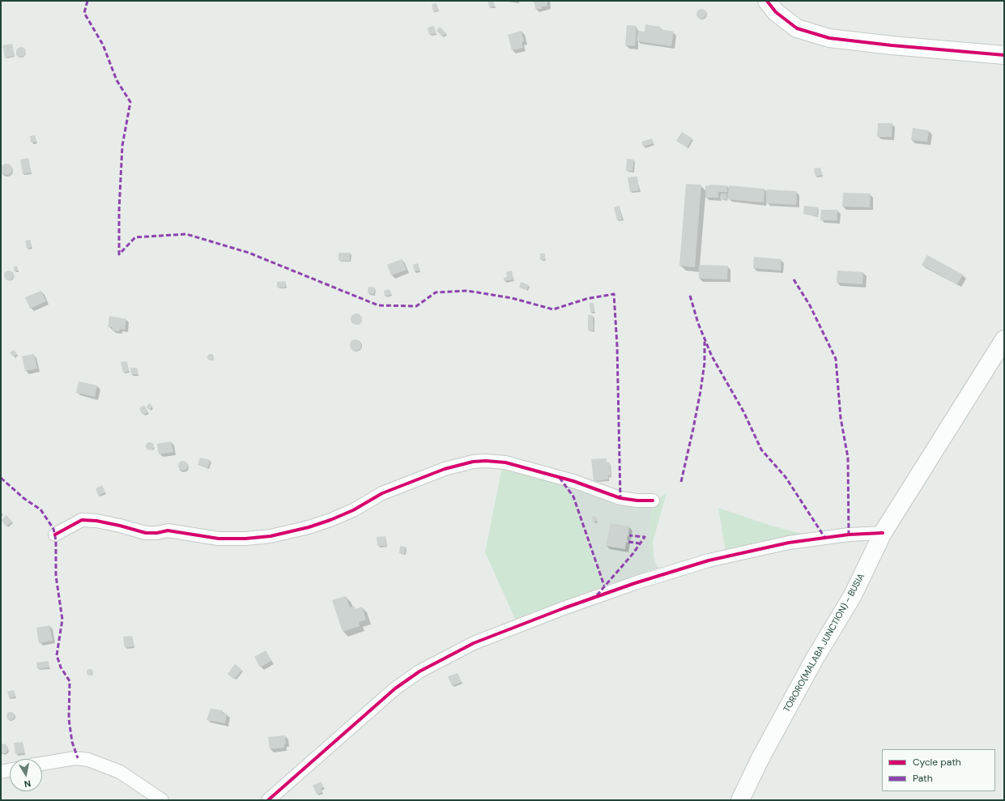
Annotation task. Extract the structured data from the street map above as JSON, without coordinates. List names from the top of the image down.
{
  "streets": {
    "main road": ["TORORO(MALABA JUNCTION) - BUSIA"]
  },
  "legend": ["Cycle path", "Path"],
  "north": "bottom"
}
